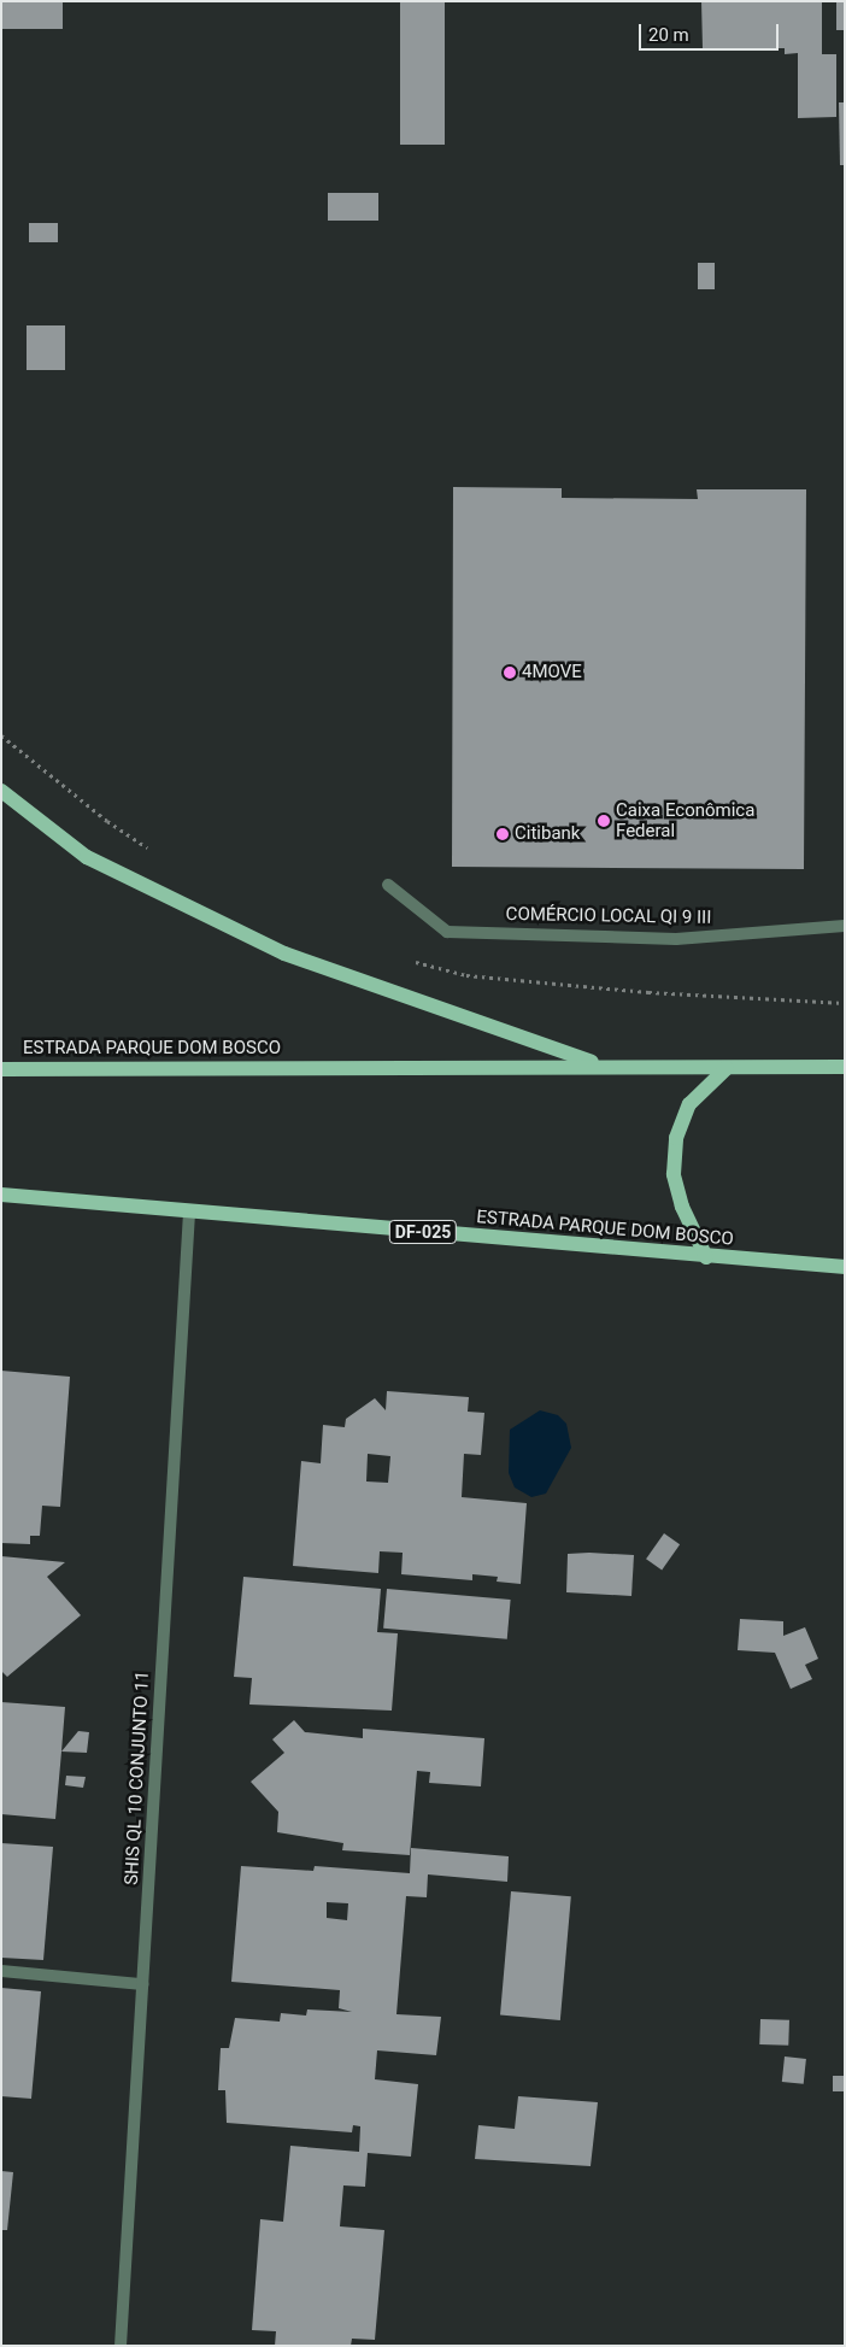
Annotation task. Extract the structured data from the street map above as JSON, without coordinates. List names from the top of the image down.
{
  "streets": {
    "main road": ["ESTRADA PARQUE DOM BOSCO", "DF-025"],
    "street": ["COMÉRCIO LOCAL QI 9 III", "SHIS QL 10 CONJUNTO 11"]
  },
  "crossings": [
    ["ESTRADA PARQUE DOM BOSCO", "SHIS QL 10 CONJUNTO 11"]
  ],
  "places": ["4MOVE", "Caixa Econômica Federal", "Citibank"],
  "scale_bar": "20 m"
}
